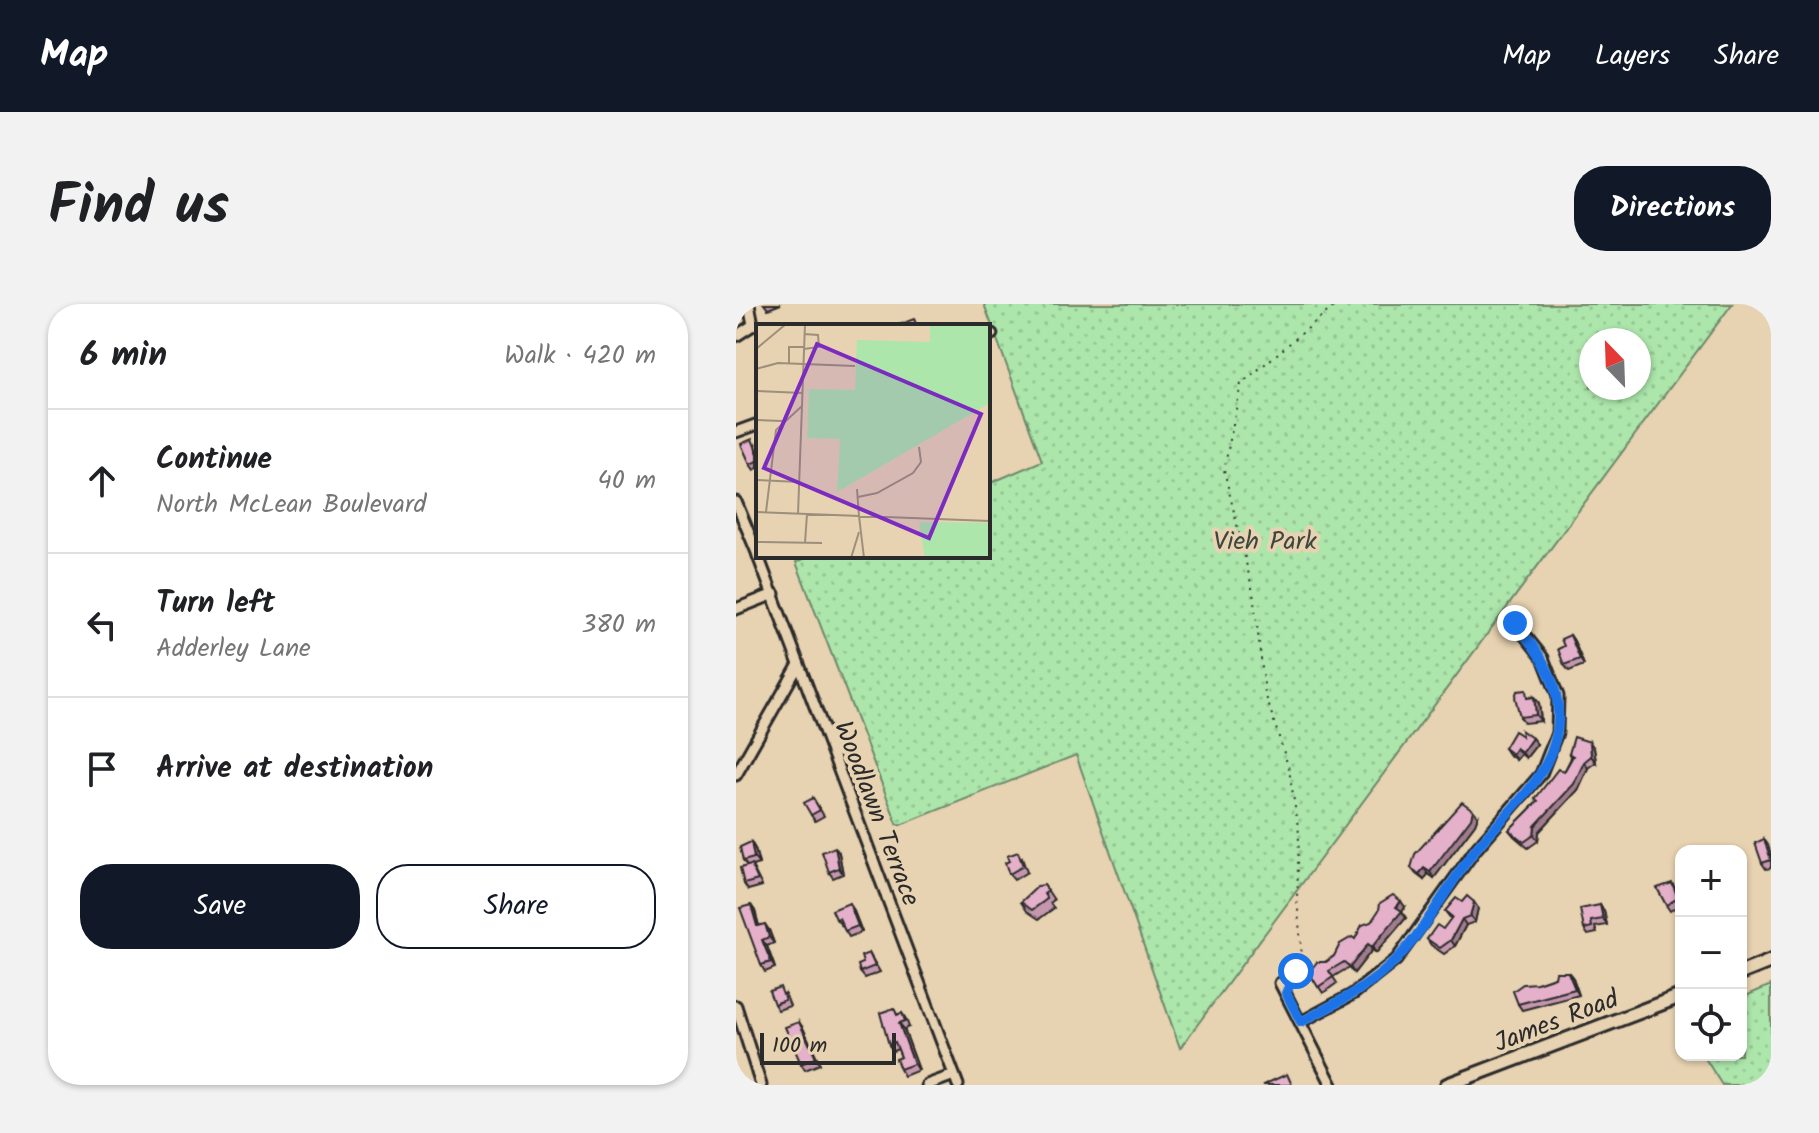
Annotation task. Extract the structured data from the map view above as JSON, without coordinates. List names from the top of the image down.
{
  "streets": {
    "main road": ["James Road"],
    "street": ["Woodlawn Terrace"]
  },
  "parks": ["Vieh Park"],
  "scale_bar": "100 m",
  "north": "top left",
  "page": {
    "header": "Map",
    "nav": ["Map", "Layers", "Share"],
    "title": "Find us",
    "buttons": [
      "Directions",
      ["Save", "Share"]
    ],
    "heading": ["6 min", "Walk · 420 m"],
    "list": [
      ["Continue", "North McLean Boulevard", "40 m"],
      ["Turn left", "Adderley Lane", "380 m"],
      "Arrive at destination"
    ],
    "map_buttons": ["+", "−"],
    "scale": "100 m"
  }
}
